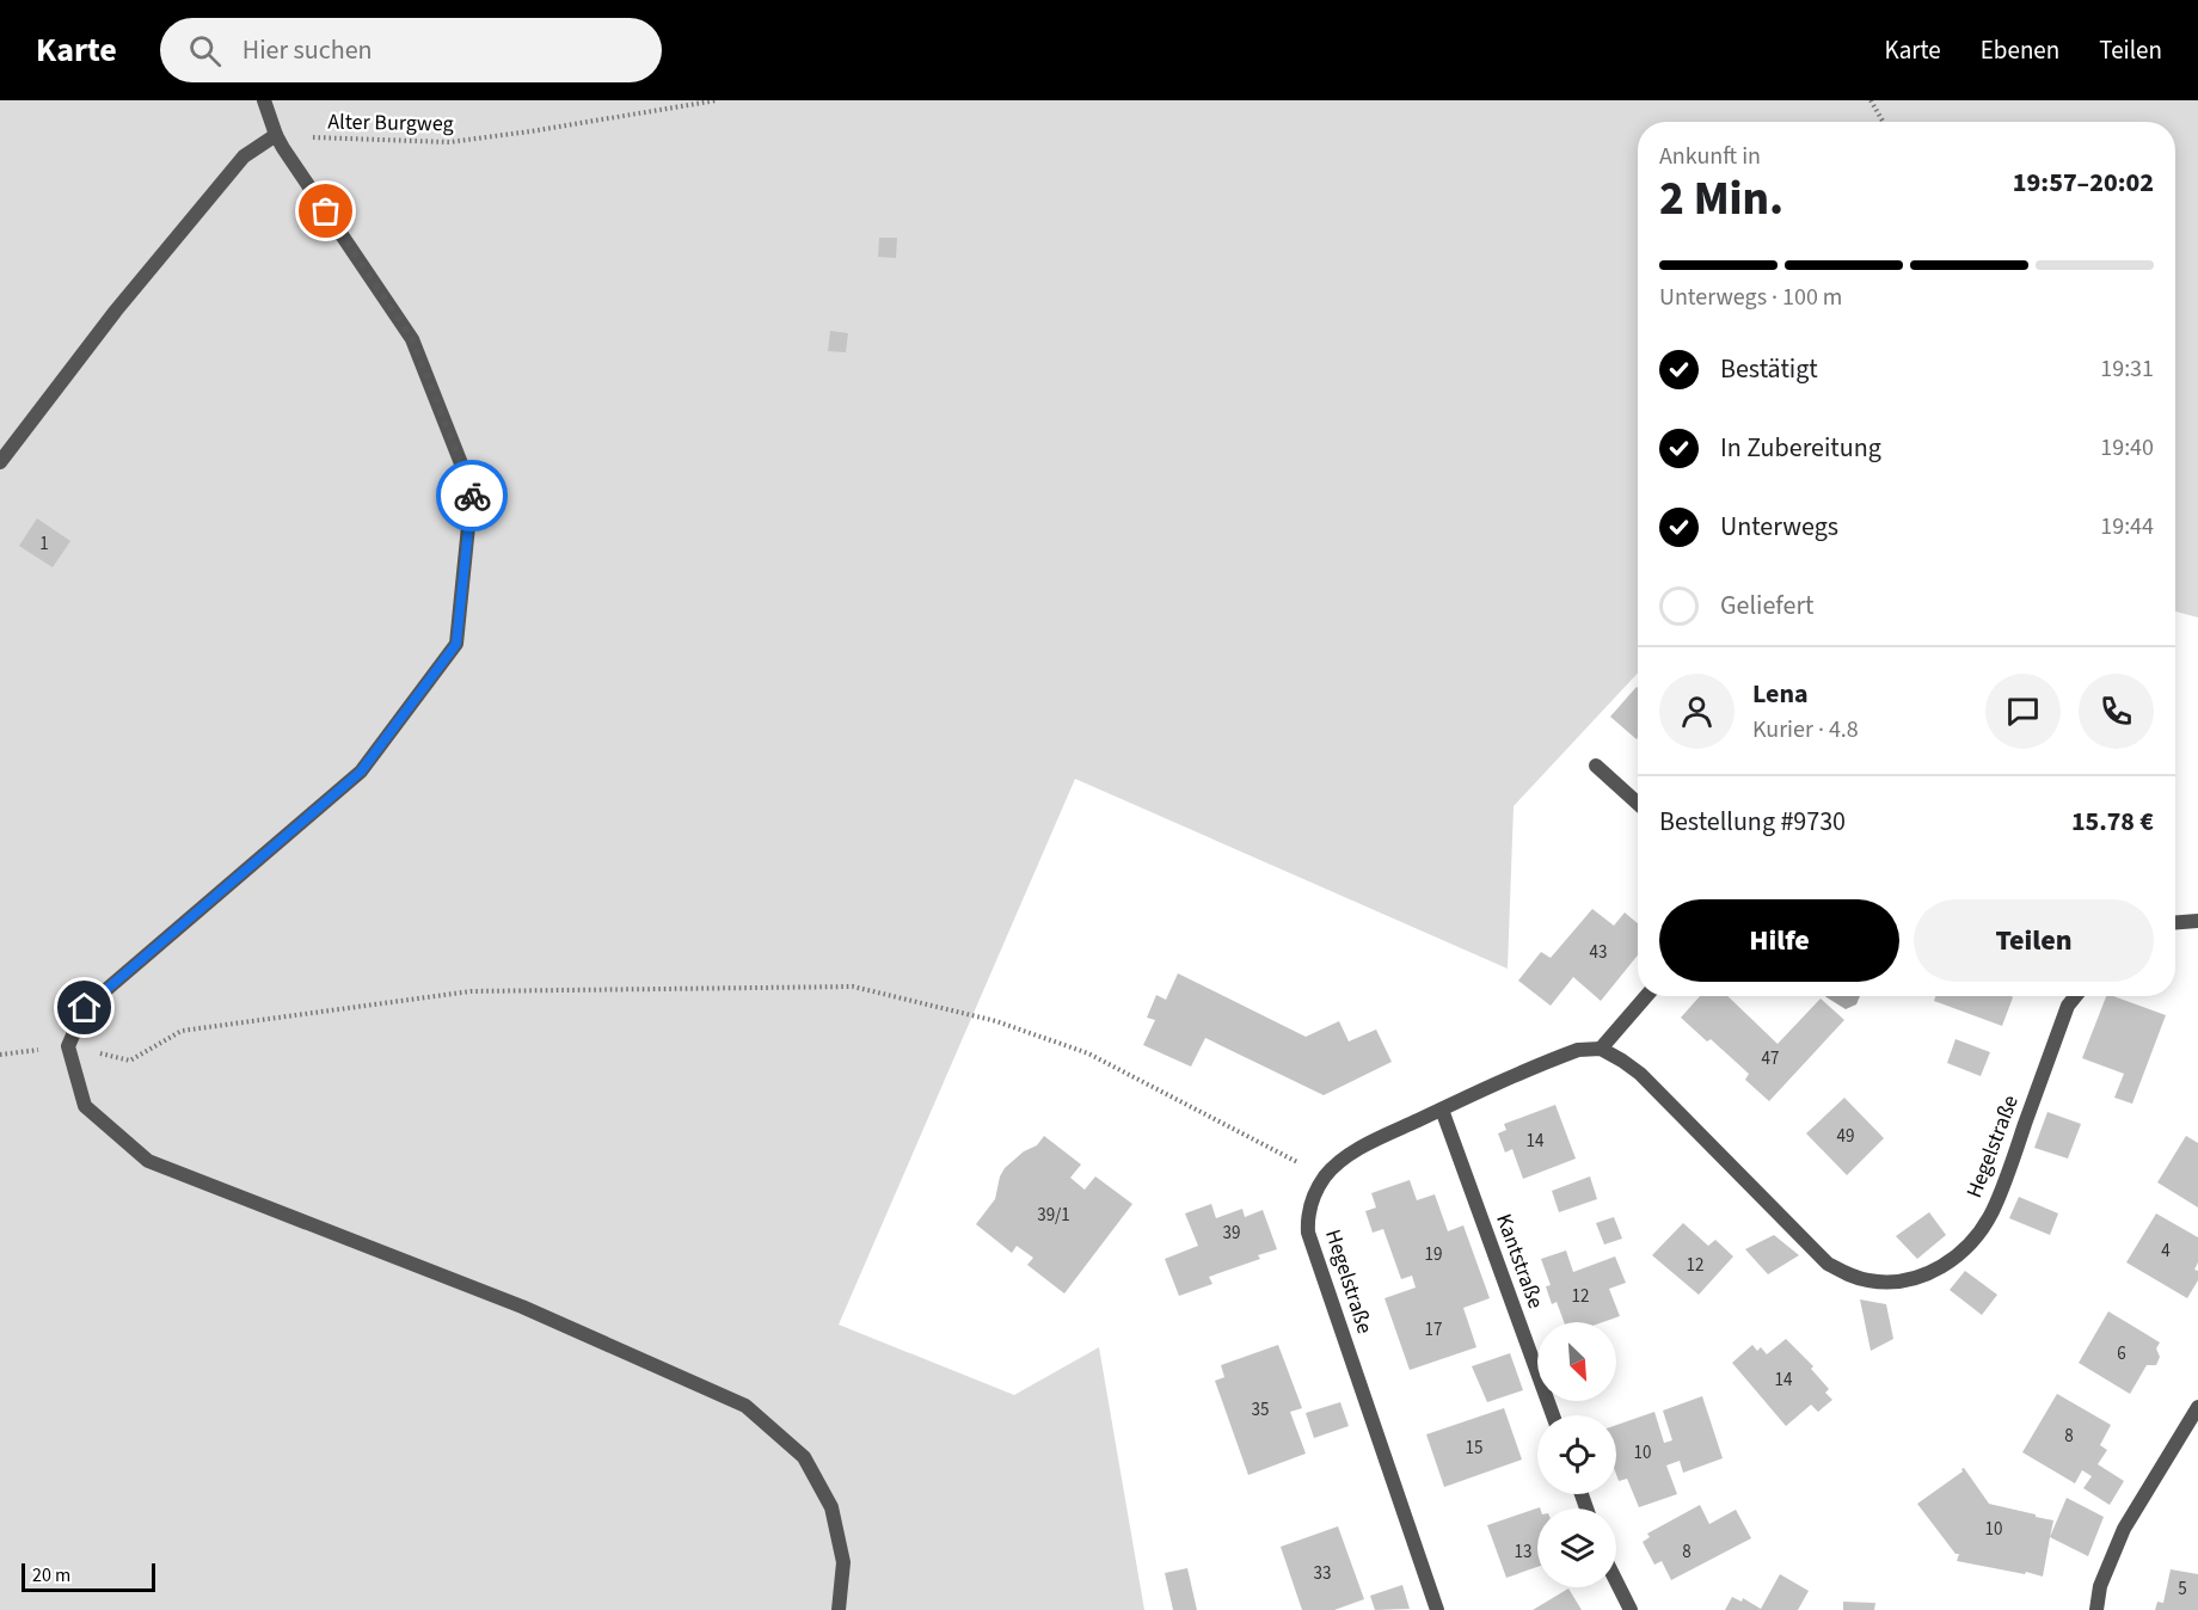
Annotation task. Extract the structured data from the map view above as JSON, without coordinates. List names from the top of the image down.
{
  "streets": {
    "street": ["Hegelstraße", "Kantstraße"],
    "path": ["Alter Burgweg"]
  },
  "crossings": [
    ["Hegelstraße", "Kantstraße"]
  ],
  "house_numbers": [
    "1",
    "43",
    "47",
    "49",
    "14",
    "39/1",
    "39",
    "4",
    "19",
    "12",
    "12",
    "17",
    "6",
    "14",
    "35",
    "8",
    "15",
    "10",
    "10",
    "13",
    "8",
    "33",
    "5"
  ],
  "scale_bar": "20 m",
  "north": "bottom right",
  "page": {
    "header": "Karte",
    "search": "Hier suchen",
    "nav": ["Karte", "Ebenen", "Teilen"],
    "heading": ["2 Min.", "Ankunft in", "19:57–20:02"],
    "panel": [
      "Lena",
      "Kurier · 4.8",
      "Bestellung #9730",
      "15.78 €"
    ],
    "bar": "Unterwegs · 100 m",
    "list": [
      ["Bestätigt", "19:31"],
      ["In Zubereitung", "19:40"],
      ["Unterwegs", "19:44"],
      "Geliefert"
    ],
    "buttons": ["Hilfe", "Teilen"],
    "scale": "20 m"
  }
}
